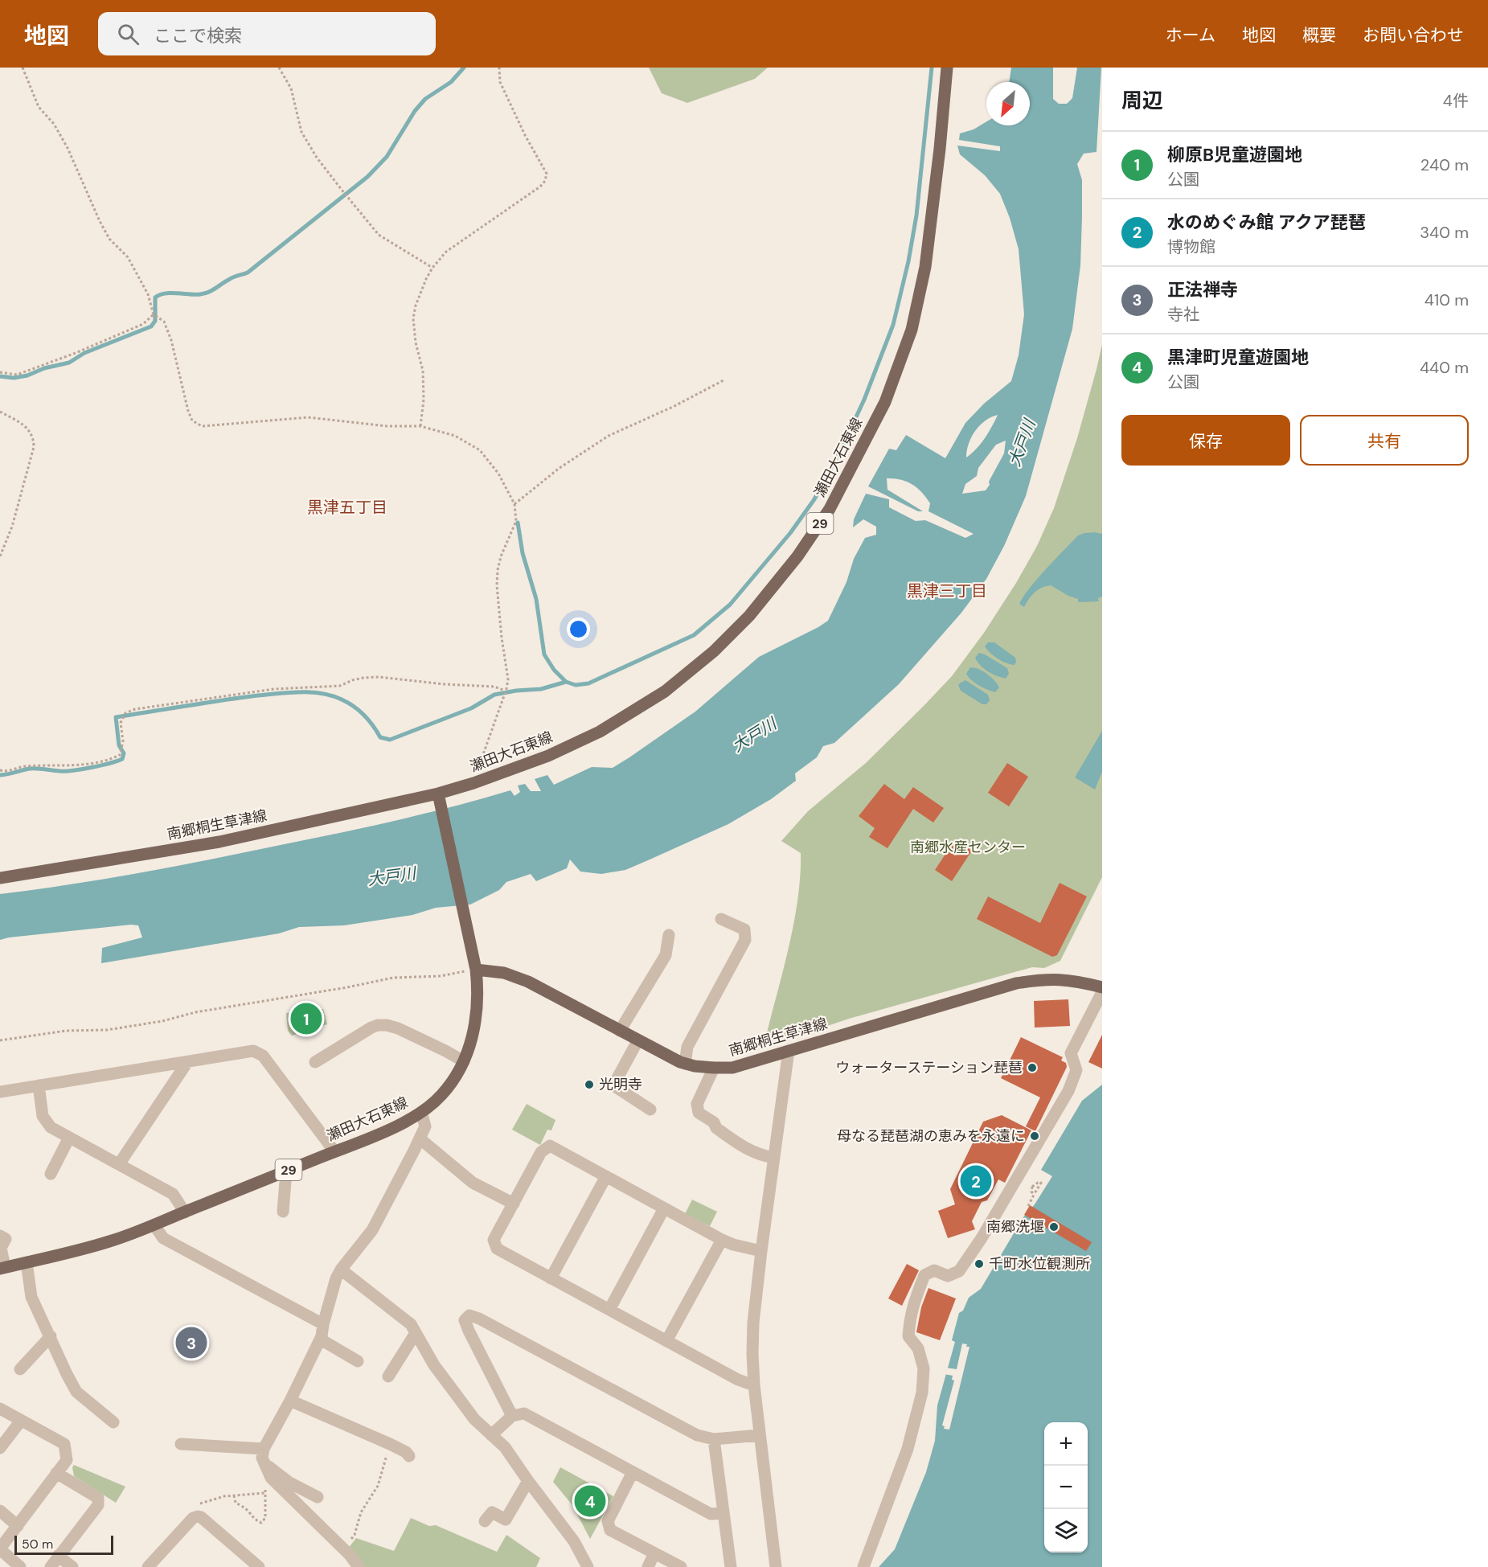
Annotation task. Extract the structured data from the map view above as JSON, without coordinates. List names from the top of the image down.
{
  "streets": {
    "main road": ["瀬田大石東線", "29", "南郷桐生草津線"]
  },
  "crossings": [
    ["瀬田大石東線", "南郷桐生草津線"]
  ],
  "districts": ["黒津五丁目", "黒津三丁目"],
  "water": ["大戸川"],
  "parks": ["南郷水産センター"],
  "places": [
    "ウォーターステーション琵琶",
    "光明寺",
    "母なる琵琶湖の恵みを永遠に",
    "南郷洗堰",
    "千町水位観測所"
  ],
  "scale_bar": "50 m",
  "north": "bottom left",
  "page": {
    "header": "地図",
    "search": "ここで検索",
    "nav": [
      "ホーム",
      "地図",
      "概要",
      "お問い合わせ"
    ],
    "heading": ["周辺", "4件"],
    "list": [
      {
        "mark": "1",
        "name": "柳原B児童遊園地",
        "note": "公園",
        "value": "240 m"
      },
      {
        "mark": "2",
        "name": "水のめぐみ館 アクア琵琶",
        "note": "博物館",
        "value": "340 m"
      },
      {
        "mark": "3",
        "name": "正法禅寺",
        "note": "寺社",
        "value": "410 m"
      },
      {
        "mark": "4",
        "name": "黒津町児童遊園地",
        "note": "公園",
        "value": "440 m"
      }
    ],
    "buttons": ["保存", "共有"],
    "pins": [
      "1",
      "2",
      "3",
      "4"
    ],
    "map_buttons": ["+", "−"],
    "scale": "50 m"
  }
}
